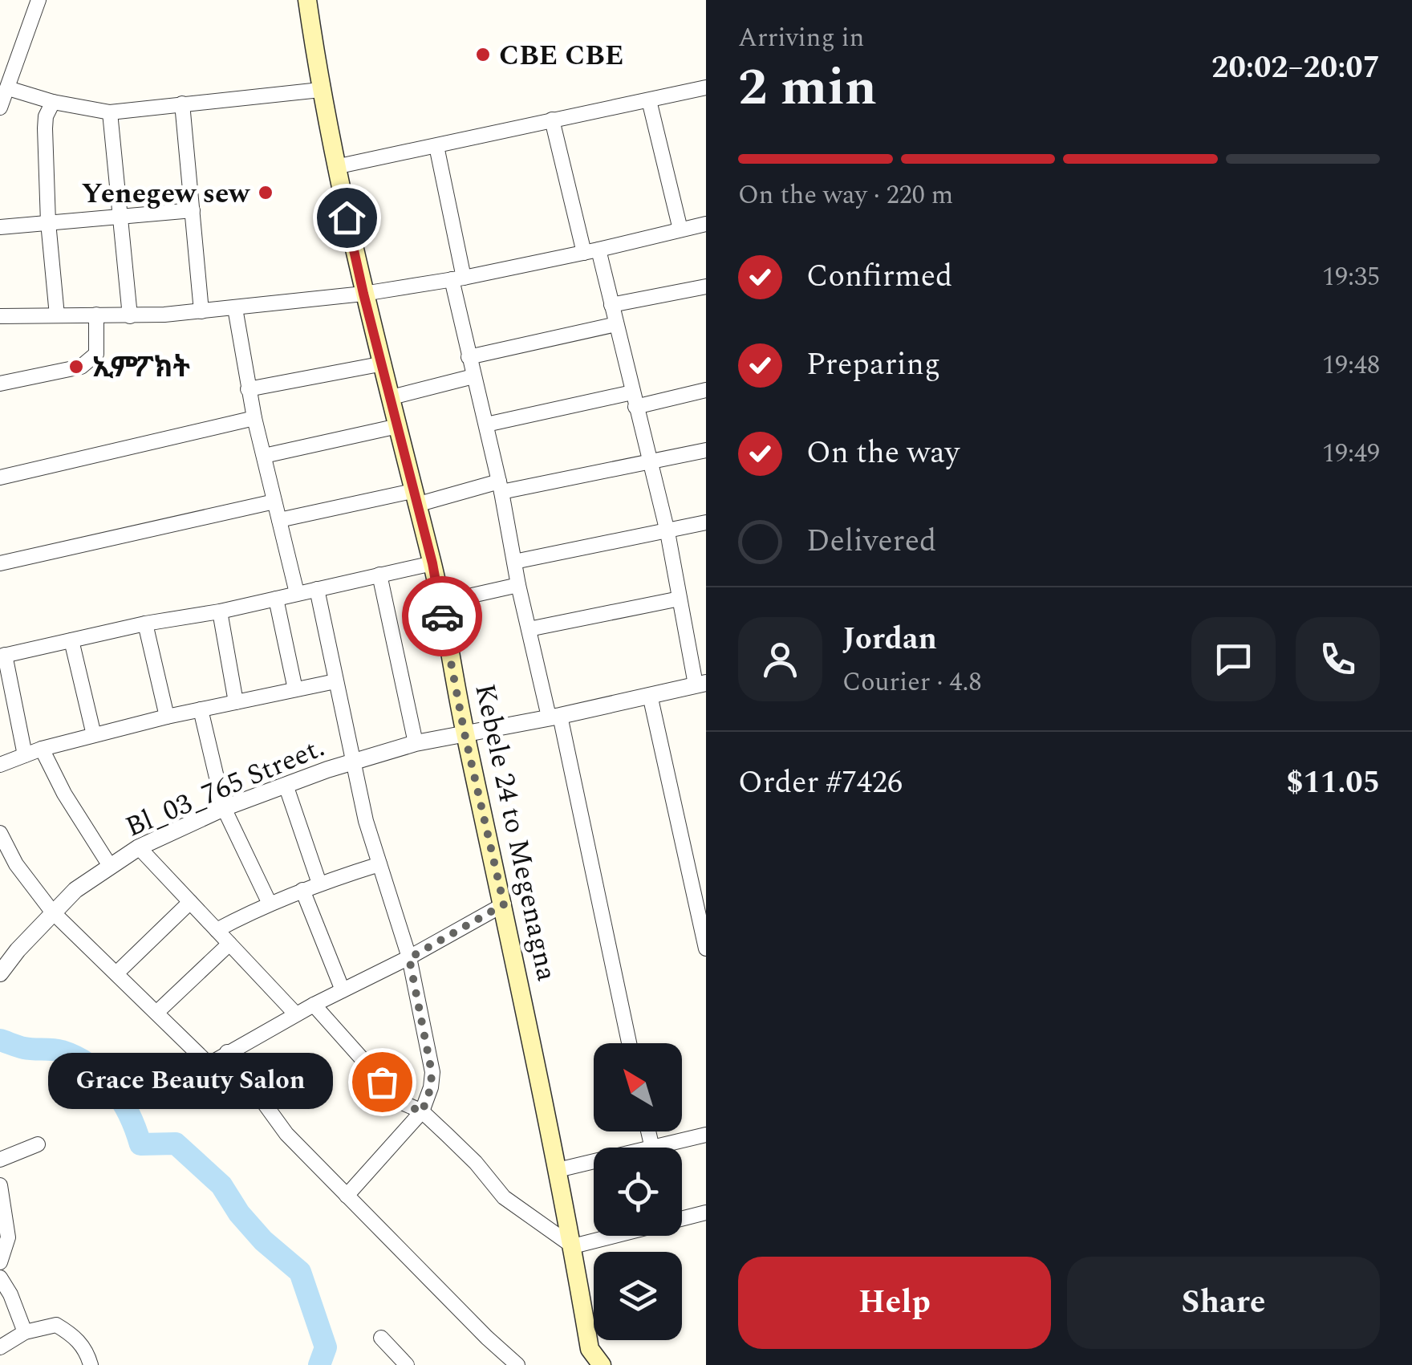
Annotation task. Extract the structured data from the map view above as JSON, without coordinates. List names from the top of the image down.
{
  "streets": {
    "main road": ["Kebele 24 to Megenagna"],
    "street": ["Bl_03_765 Street."]
  },
  "crossings": [
    ["Bl_03_765 Street.", "Kebele 24 to Megenagna"]
  ],
  "places": [
    "CBE CBE",
    "Yenegew sew",
    "ኢምፖክት",
    "Grace Beauty Salon"
  ],
  "north": "top left",
  "page": {
    "heading": ["2 min", "Arriving in", "20:02–20:07"],
    "panel": [
      "Jordan",
      "Courier · 4.8",
      "Order #7426",
      "$11.05"
    ],
    "bar": "On the way · 220 m",
    "list": [
      ["Confirmed", "19:35"],
      ["Preparing", "19:48"],
      ["On the way", "19:49"],
      "Delivered"
    ],
    "bubble": "Grace Beauty Salon",
    "buttons": ["Help", "Share"]
  }
}
